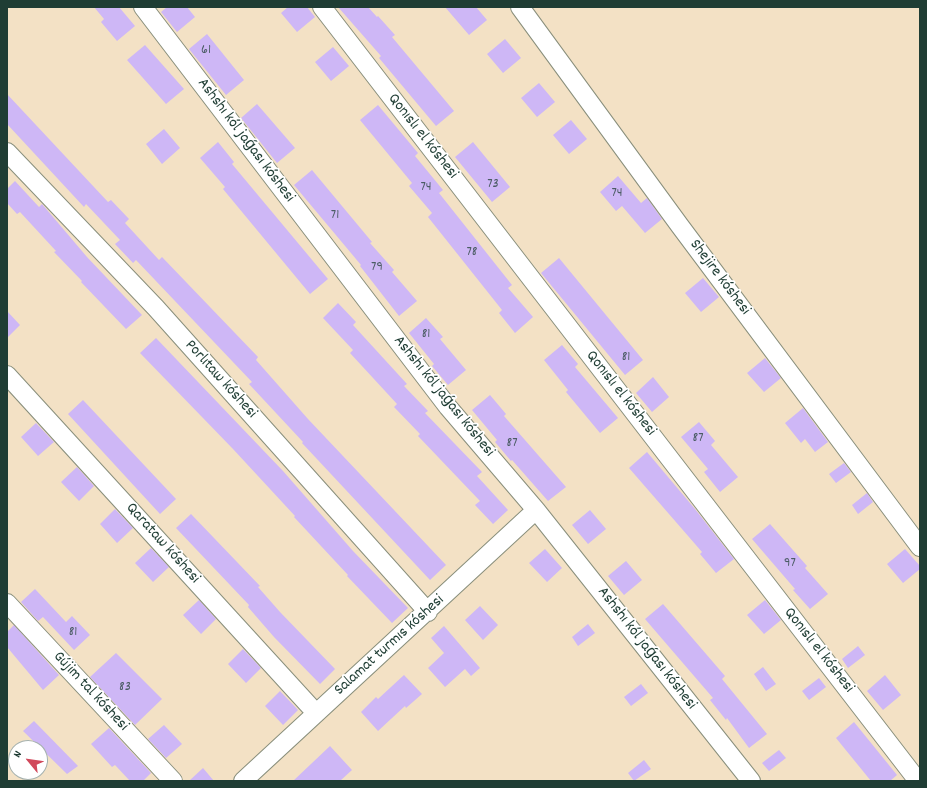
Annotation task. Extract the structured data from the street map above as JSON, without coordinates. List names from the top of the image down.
{
  "streets": {
    "street": [
      "Qonıslı el kóshesi",
      "Ashshı kól jaǵası kóshesi",
      "Shejire kóshesi",
      "Porlıtaw kóshesi",
      "Qarataw kóshesi",
      "Salamat turmıs kóshesi",
      "Gújim tal kóshesi"
    ]
  },
  "crossings": [
    ["Ashshı kól jaǵası kóshesi", "Salamat turmıs kóshesi"],
    ["Porlıtaw kóshesi", "Salamat turmıs kóshesi"],
    ["Qarataw kóshesi", "Salamat turmıs kóshesi"]
  ],
  "house_numbers": [
    "61",
    "73",
    "74",
    "74",
    "71",
    "78",
    "79",
    "81",
    "81",
    "87",
    "87",
    "97",
    "81",
    "83"
  ],
  "north": "top left"
}
